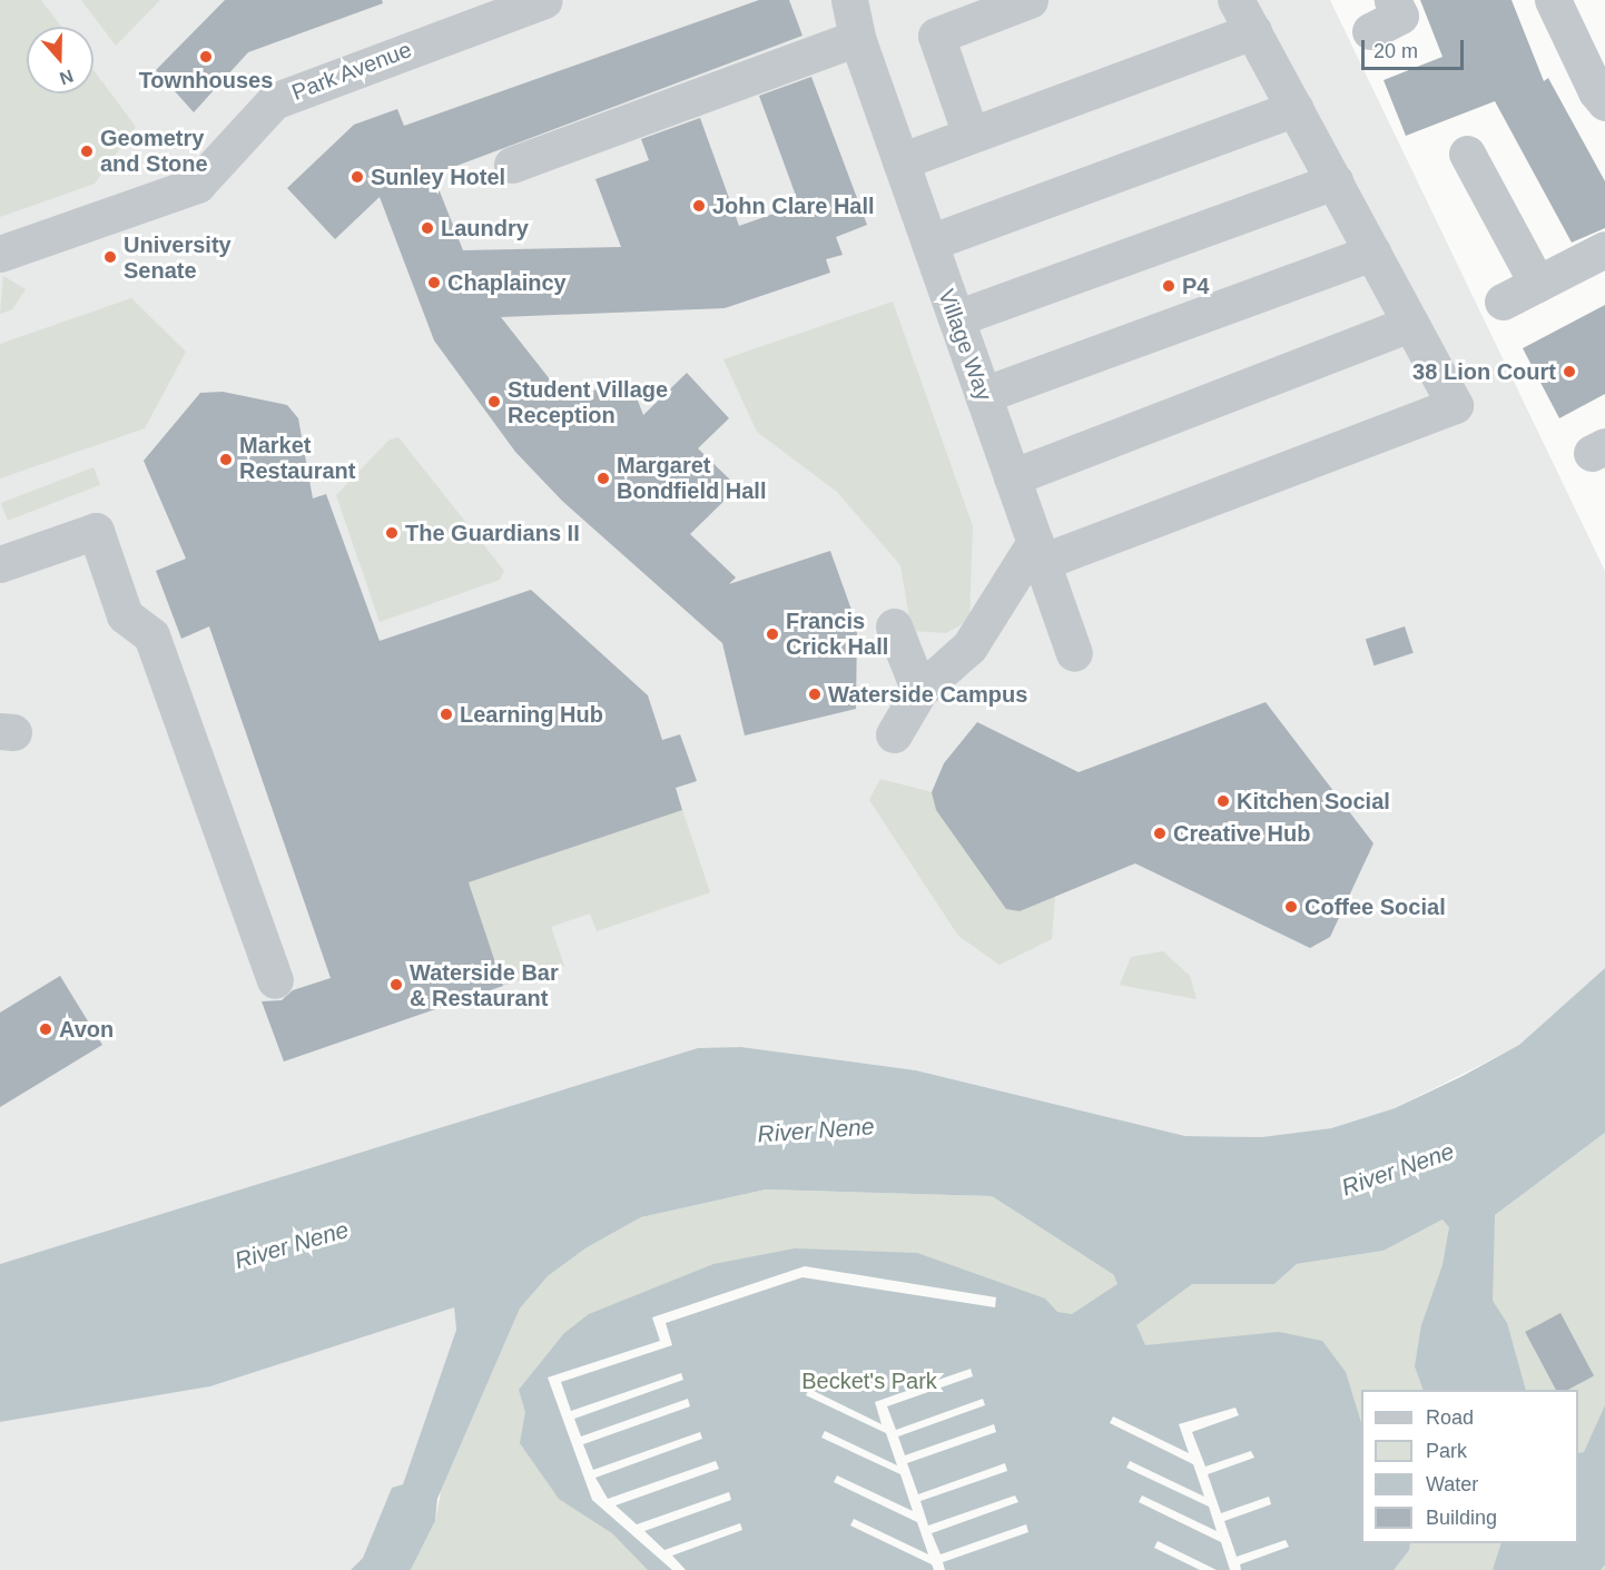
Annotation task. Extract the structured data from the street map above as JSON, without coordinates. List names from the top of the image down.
{
  "streets": {
    "street": ["Park Avenue", "Village Way"]
  },
  "water": ["River Nene"],
  "parks": ["Becket's Park"],
  "places": [
    "Townhouses",
    "Geometry and Stone",
    "Sunley Hotel",
    "John Clare Hall",
    "Laundry",
    "University Senate",
    "Chaplaincy",
    "P4",
    "38 Lion Court",
    "Student Village Reception",
    "Market Restaurant",
    "Margaret Bondfield Hall",
    "The Guardians II",
    "Francis Crick Hall",
    "Waterside Campus",
    "Learning Hub",
    "Kitchen Social",
    "Creative Hub",
    "Coffee Social",
    "Waterside Bar & Restaurant",
    "Avon"
  ],
  "legend": [
    "Road",
    "Park",
    "Water",
    "Building"
  ],
  "scale_bar": "20 m",
  "north": "bottom"
}
